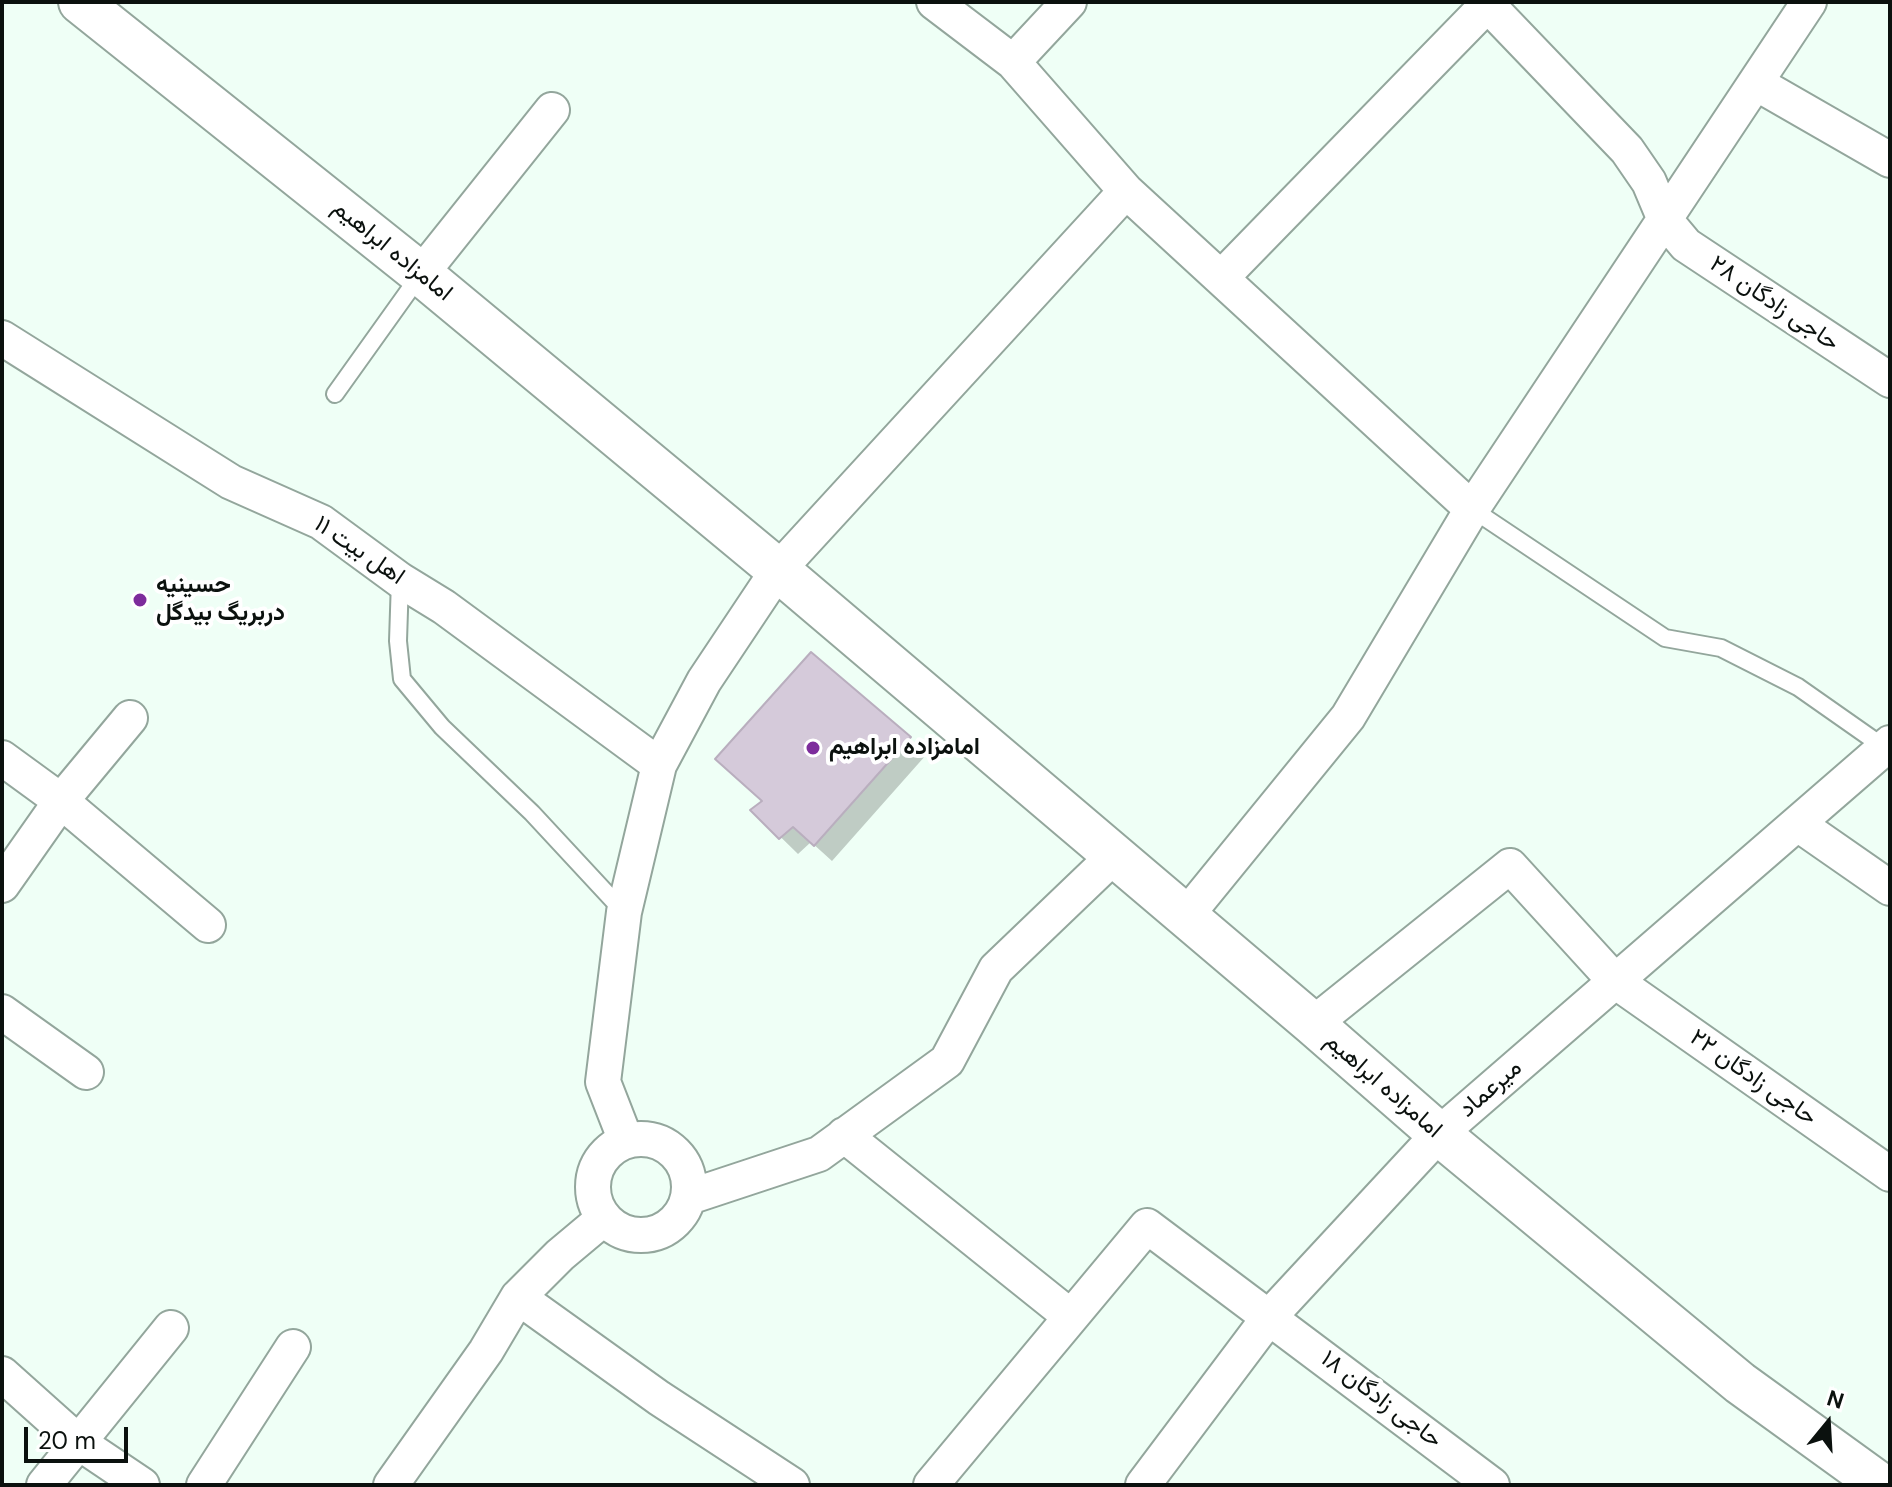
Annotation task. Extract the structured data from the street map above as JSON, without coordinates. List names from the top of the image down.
{
  "streets": {
    "street": [
      "امامزاده ابراهیم",
      "حاجی زادگان ۲۸",
      "اهل بیت ۱۱",
      "حاجی زادگان ۲۲",
      "میرعماد",
      "حاجی زادگان ۱۸"
    ]
  },
  "crossings": [
    ["امامزاده ابراهیم", "حاجی زادگان ۲۲"],
    ["امامزاده ابراهیم", "میرعماد"],
    ["حاجی زادگان ۲۲", "میرعماد"],
    ["میرعماد", "حاجی زادگان ۱۸"]
  ],
  "places": ["حسینیه دربریگ بیدگل", "امامزاده ابراهیم"],
  "scale_bar": "20 m",
  "north": "top"
}
